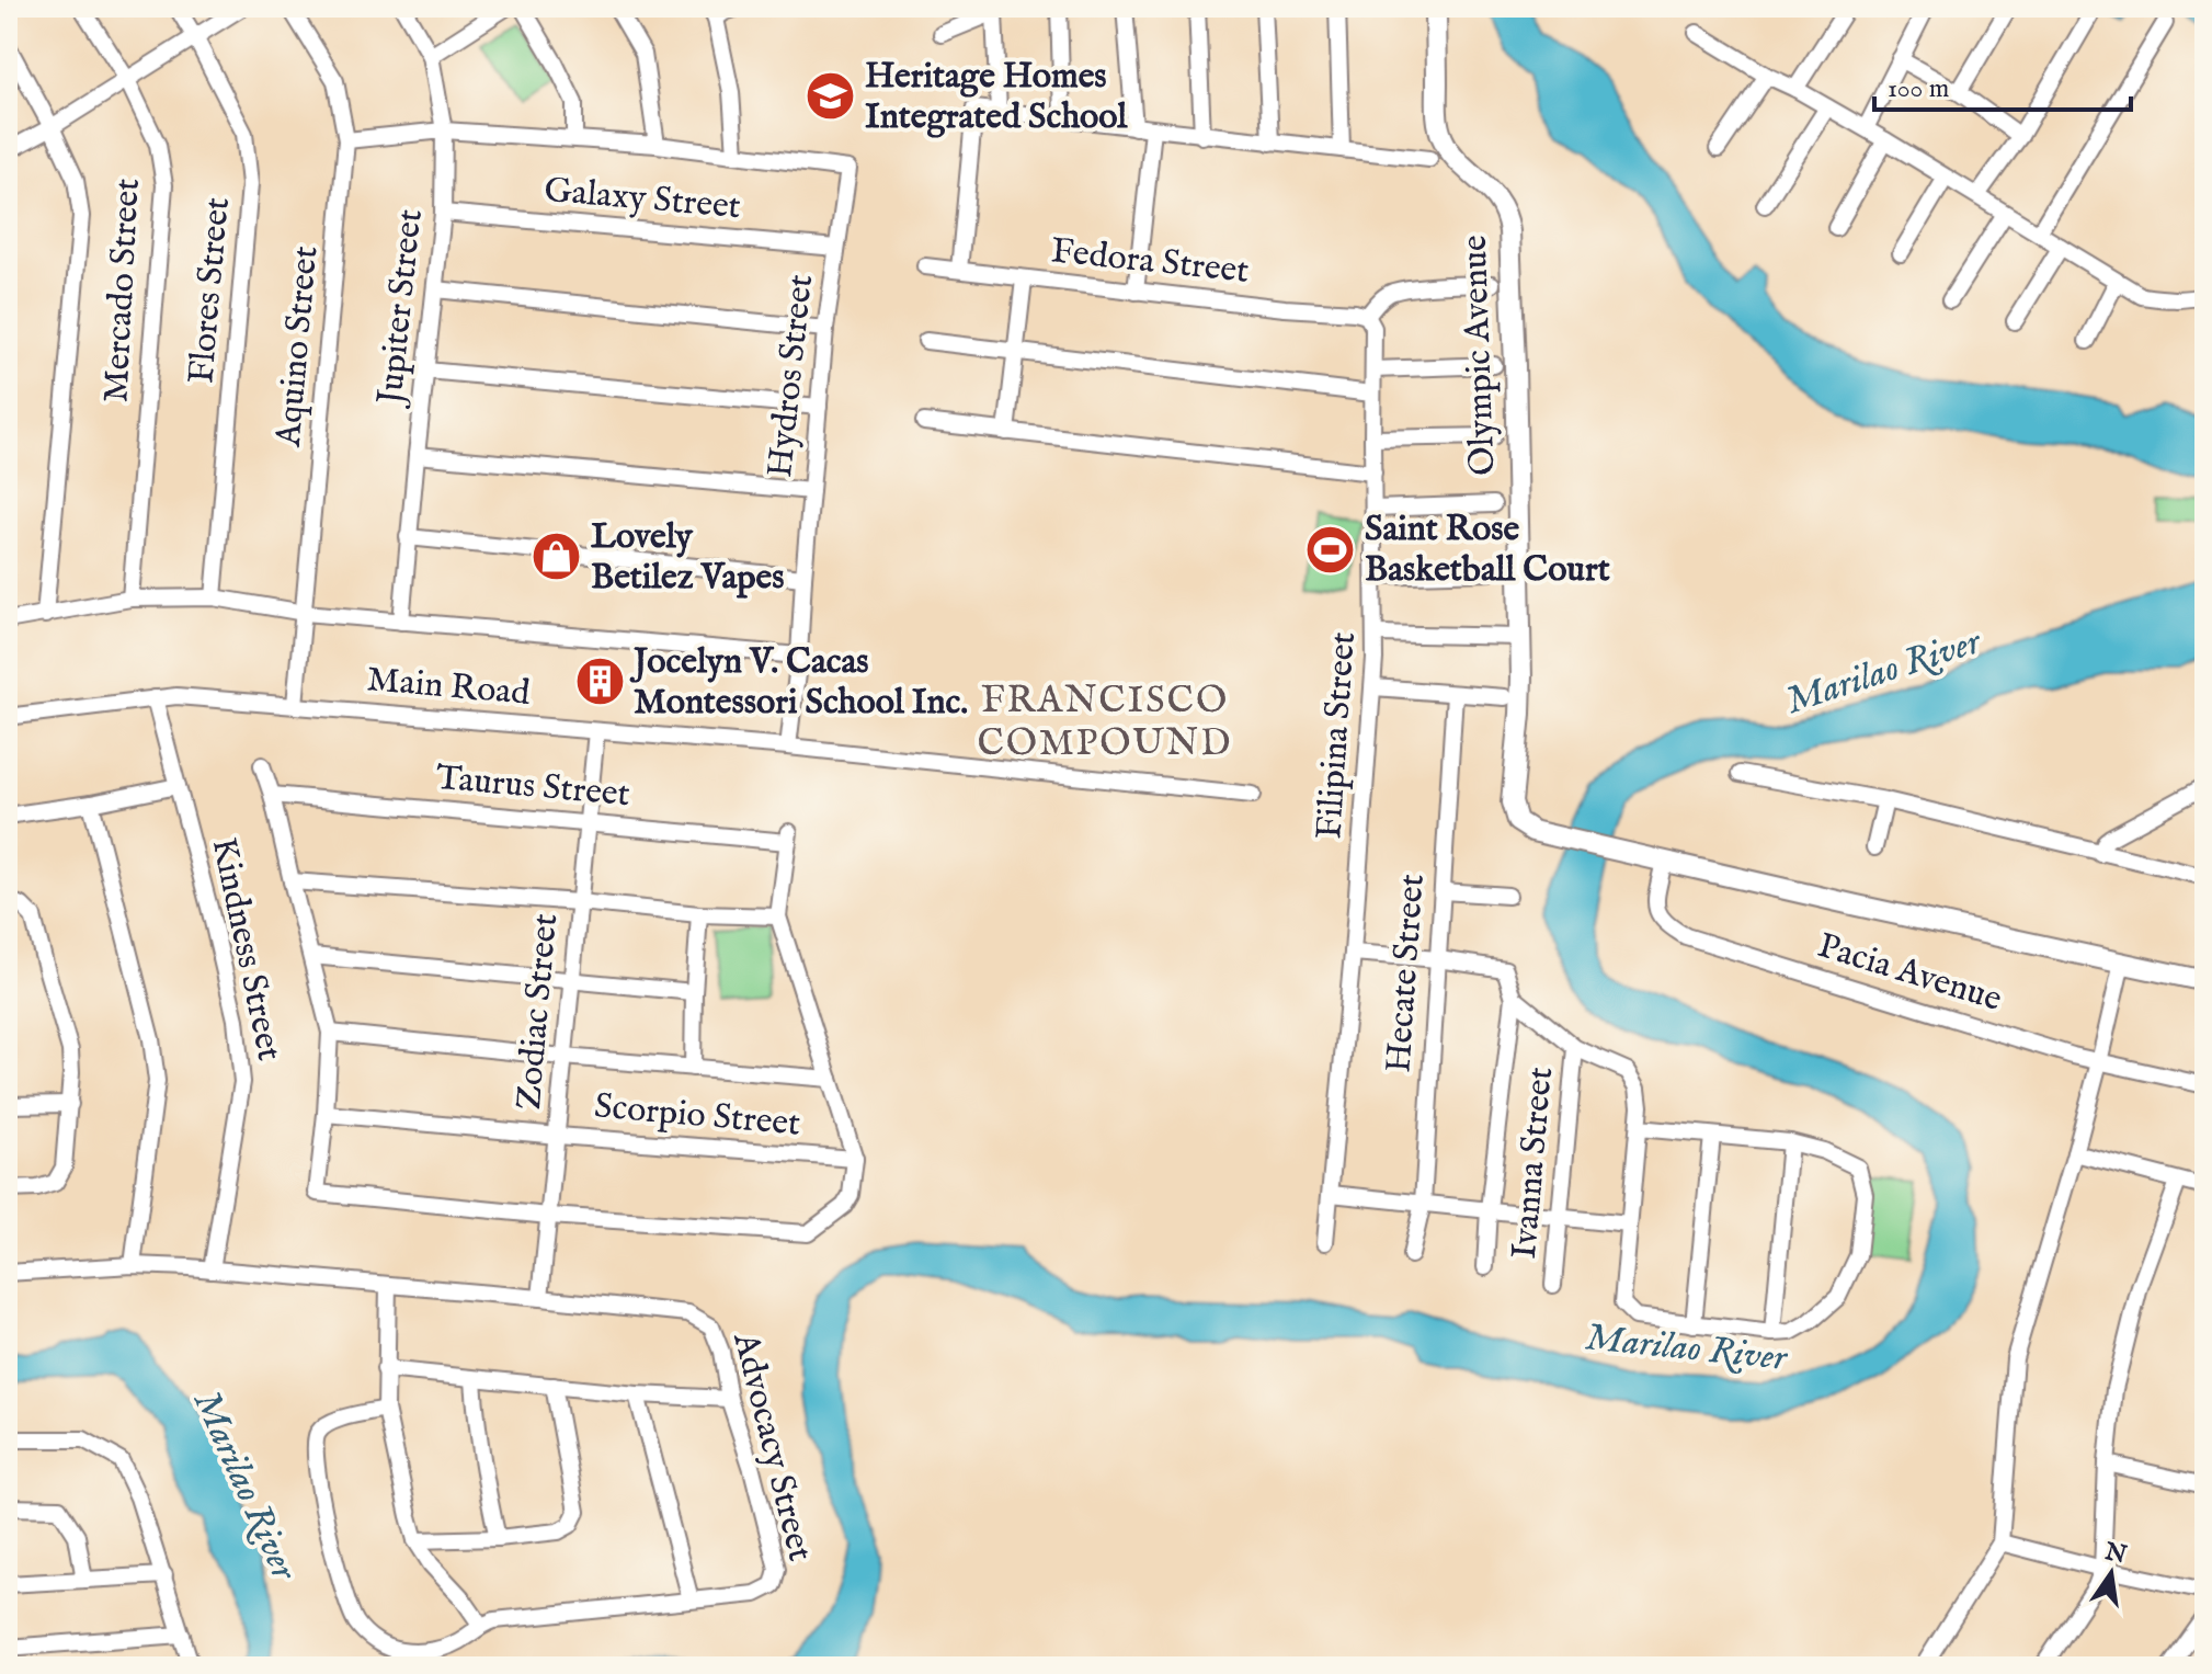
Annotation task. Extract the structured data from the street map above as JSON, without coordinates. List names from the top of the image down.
{
  "streets": {
    "street": [
      "Galaxy Street",
      "Fedora Street",
      "Mercado Street",
      "Flores Street",
      "Jupiter Street",
      "Aquino Street",
      "Olympic Avenue",
      "Hydros Street",
      "Main Road",
      "Filipina Street",
      "Taurus Street",
      "Kindness Street",
      "Hecate Street",
      "Pacia Avenue",
      "Zodiac Street",
      "Scorpio Street",
      "Ivanna Street",
      "Advocacy Street"
    ]
  },
  "crossings": [
    ["Galaxy Street", "Jupiter Street"],
    ["Galaxy Street", "Hydros Street"],
    ["Fedora Street", "Filipina Street"],
    ["Aquino Street", "Main Road"],
    ["Olympic Avenue", "Pacia Avenue"],
    ["Hydros Street", "Main Road"],
    ["Main Road", "Kindness Street"],
    ["Main Road", "Zodiac Street"],
    ["Taurus Street", "Zodiac Street"],
    ["Kindness Street", "Advocacy Street"],
    ["Zodiac Street", "Scorpio Street"],
    ["Zodiac Street", "Advocacy Street"]
  ],
  "districts": ["FRANCISCO COMPOUND"],
  "water": ["Marilao River"],
  "places": {
    "school or university": ["Heritage Homes Integrated School"],
    "sports": ["Saint Rose Basketball Court"],
    "shop": ["Lovely Betilez Vapes"],
    "building": ["Jocelyn V. Cacas Montessori School Inc."]
  },
  "scale_bar": "100 m",
  "north": "top"
}
